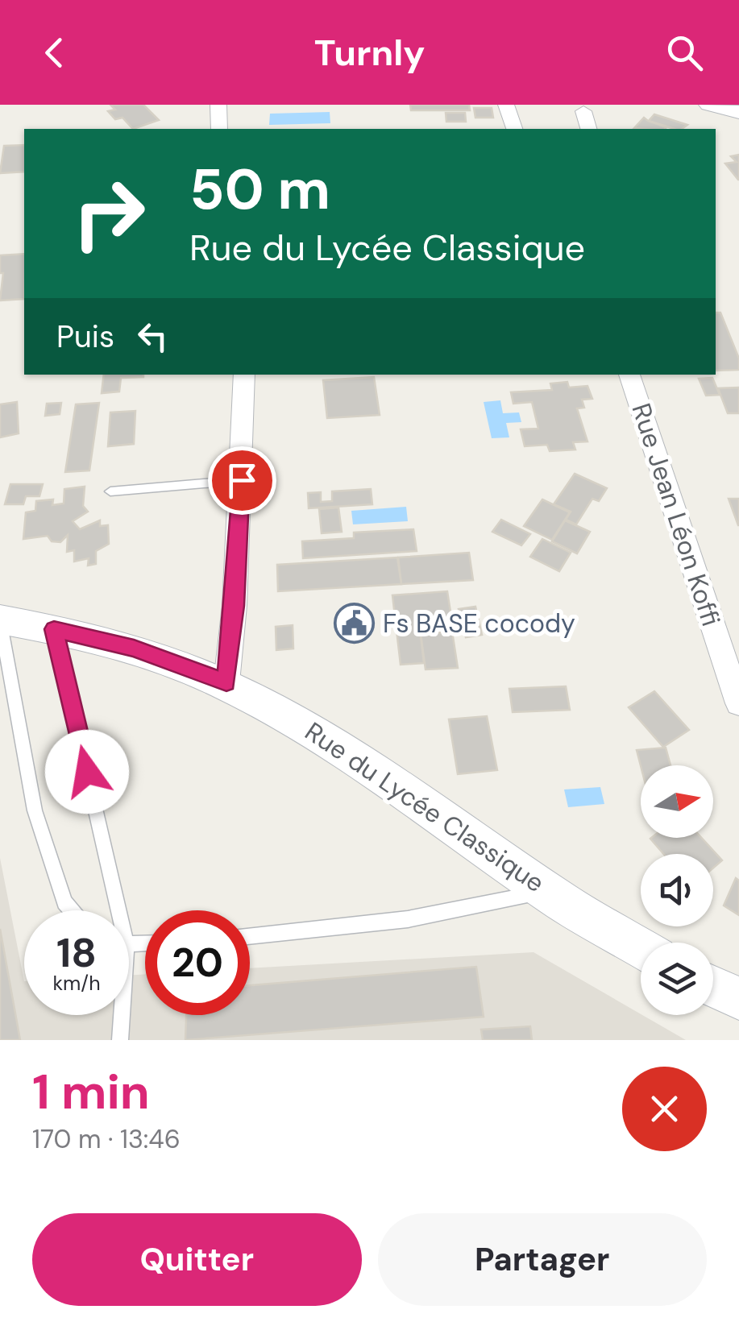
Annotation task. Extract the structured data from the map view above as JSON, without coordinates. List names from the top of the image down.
{
  "streets": {
    "street": ["Rue Jean Léon Koffi", "Rue du Lycée Classique"]
  },
  "places": {
    "public building": ["Fs BASE cocody"]
  },
  "north": "right",
  "page": {
    "header": "Turnly",
    "turn": ["50 m", "Rue du Lycée Classique"],
    "then": "Puis",
    "speed": "18 km/h",
    "limit": "20",
    "heading": ["1 min", "170 m · 13:46"],
    "buttons": ["Quitter", "Partager"]
  }
}
